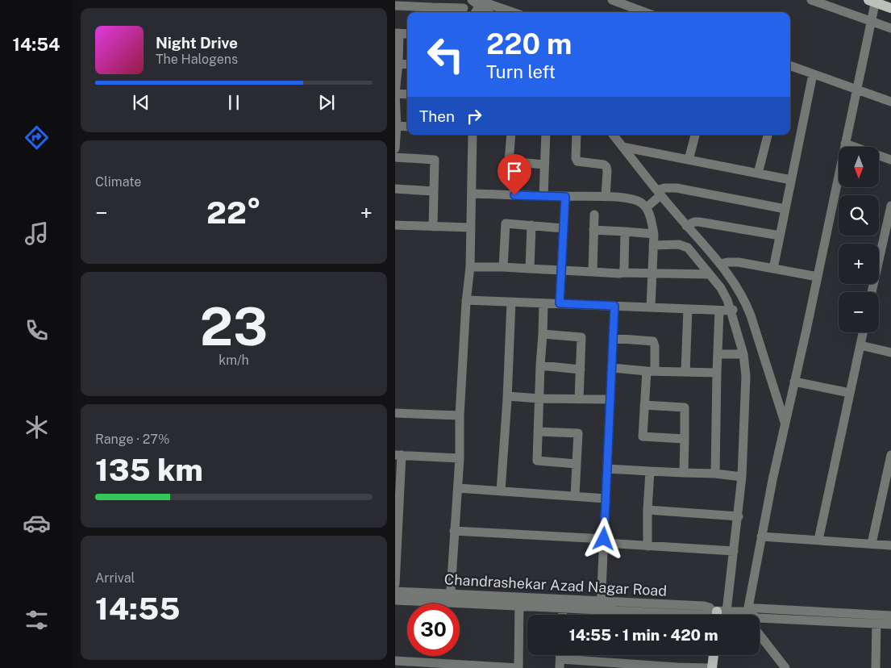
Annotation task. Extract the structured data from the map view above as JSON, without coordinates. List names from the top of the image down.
{
  "streets": {
    "street": ["Chandrashekar Azad Nagar Road"]
  },
  "north": "bottom",
  "page": {
    "tabs": "14:54",
    "turn": ["220 m", "Turn left"],
    "song": ["Night Drive", "The Halogens"],
    "then": "Then",
    "tile": [
      "Climate",
      ["23", "km/h"],
      ["Range · 27%", "135 km"],
      ["Arrival", "14:55"]
    ],
    "map_buttons": ["+", "−"],
    "heat": ["−", "22°", "+"],
    "limit": "30",
    "trip": "14:55 · 1 min · 420 m"
  }
}
